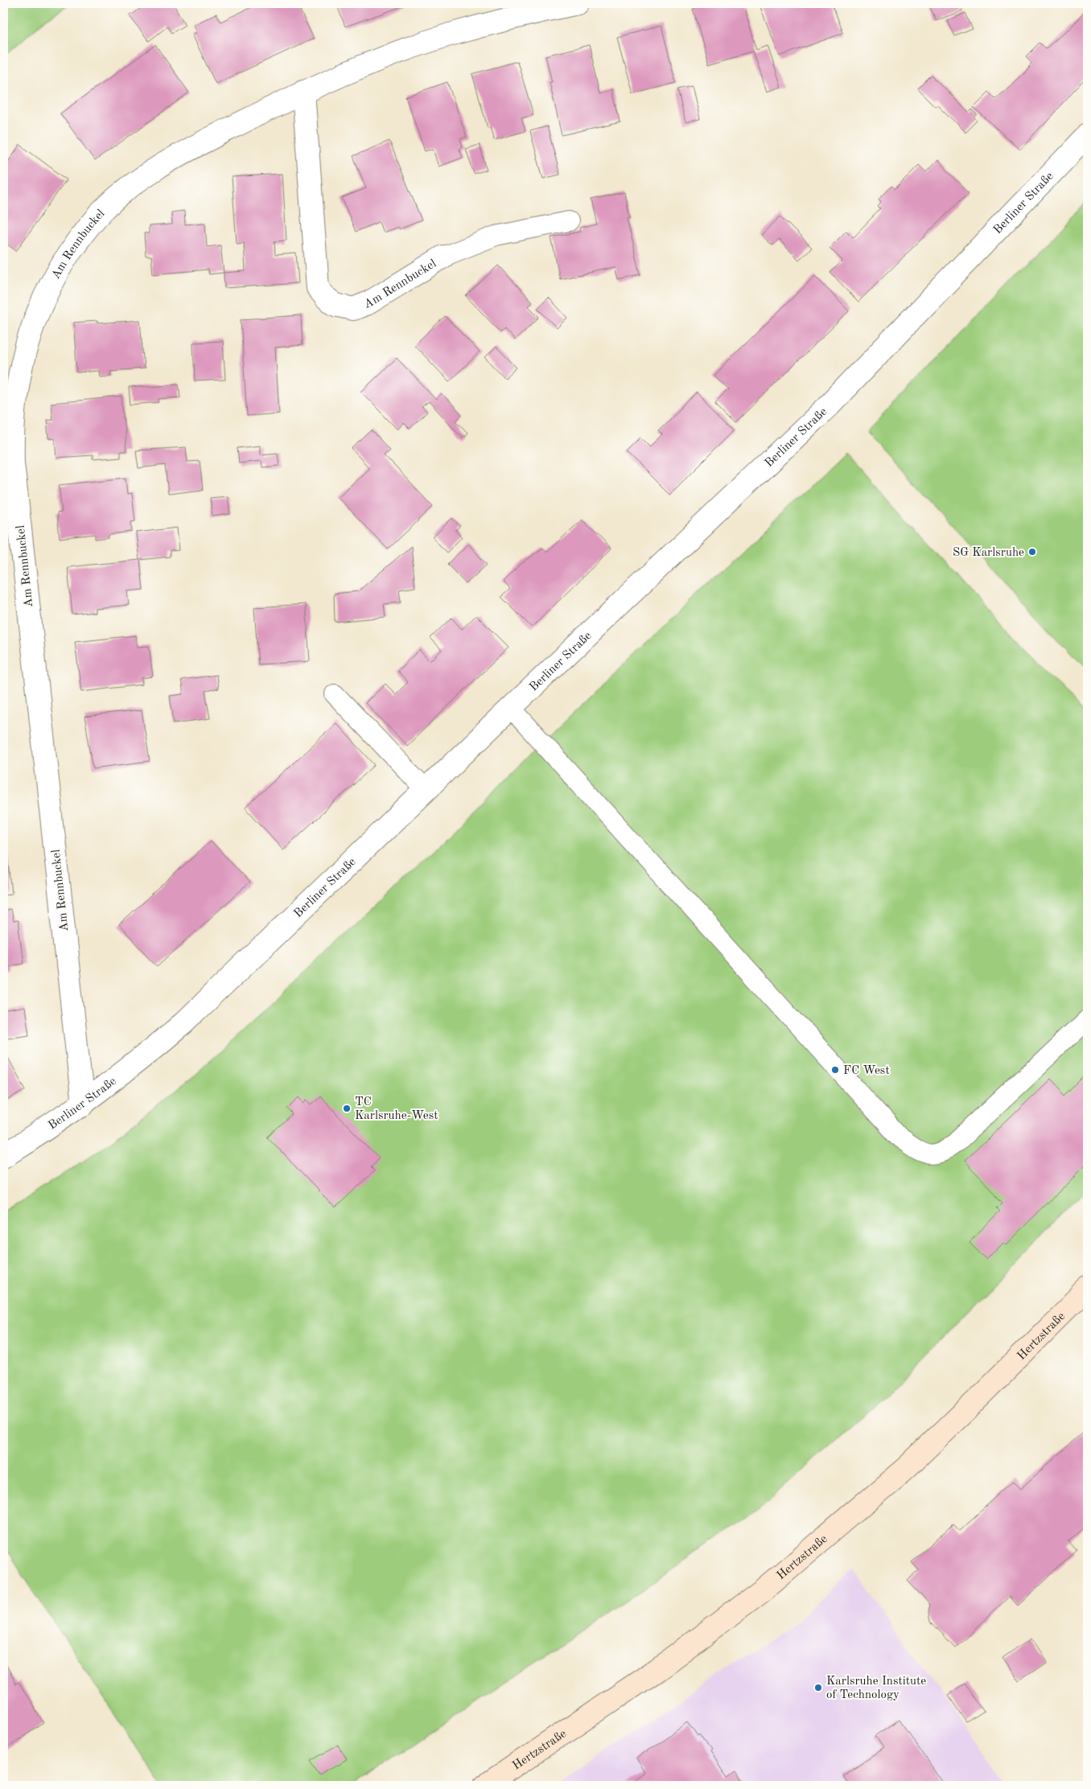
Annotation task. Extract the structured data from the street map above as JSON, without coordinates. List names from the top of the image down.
{
  "streets": {
    "main road": ["Hertzstraße"],
    "street": ["Berliner Straße", "Am Rennbuckel"]
  },
  "crossings": [
    ["Berliner Straße", "Am Rennbuckel"]
  ],
  "places": [
    "SG Karlsruhe",
    "FC West",
    "TC Karlsruhe-West",
    "Karlsruhe Institute of Technology"
  ]
}
